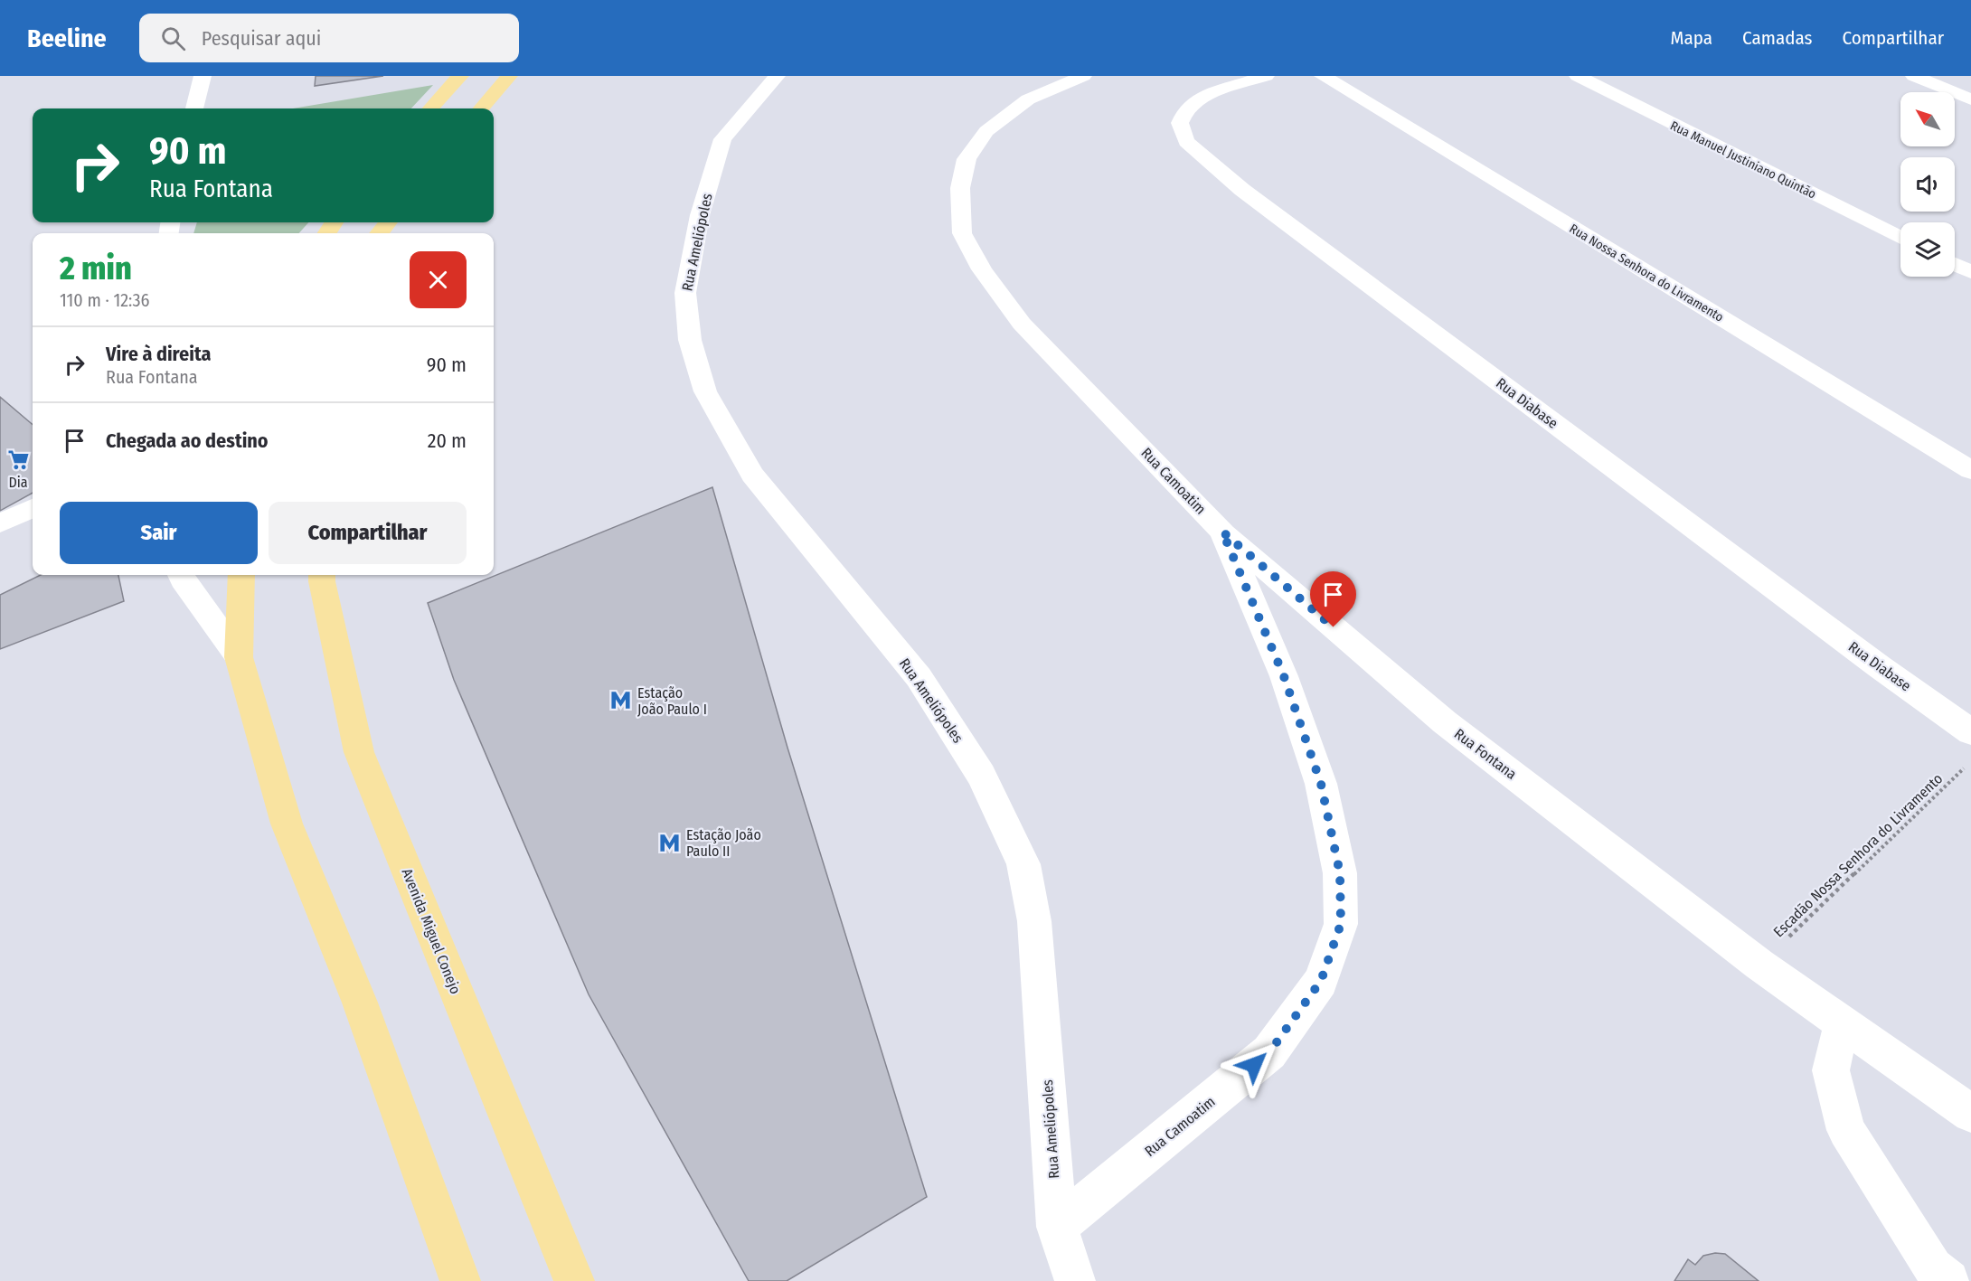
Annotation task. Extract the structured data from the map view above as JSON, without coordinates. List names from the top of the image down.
{
  "streets": {
    "main road": ["Avenida Miguel Conejo"],
    "street": [
      "Rua Manuel Justiniano Quintão",
      "Rua Ameliópoles",
      "Rua Nossa Senhora do Livramento",
      "Rua Diabase",
      "Rua Camoatim",
      "Rua Fontana"
    ],
    "path": ["Escadão Nossa Senhora do Livramento"]
  },
  "crossings": [
    ["Rua Ameliópoles", "Rua Camoatim"],
    ["Rua Camoatim", "Rua Fontana"],
    ["Rua Fontana", "Escadão Nossa Senhora do Livramento"]
  ],
  "places": {
    "supermarket": ["Dia"],
    "metro station": ["Estação João Paulo I", "Estação João Paulo II"]
  },
  "north": "top left",
  "page": {
    "header": "Beeline",
    "search": "Pesquisar aqui",
    "nav": ["Mapa", "Camadas", "Compartilhar"],
    "turn": ["90 m", "Rua Fontana"],
    "heading": ["2 min", "110 m · 12:36"],
    "list": [
      {
        "name": "Vire à direita",
        "note": "Rua Fontana",
        "value": "90 m"
      },
      {
        "name": "Chegada ao destino",
        "value": "20 m"
      }
    ],
    "buttons": ["Sair", "Compartilhar"]
  }
}
